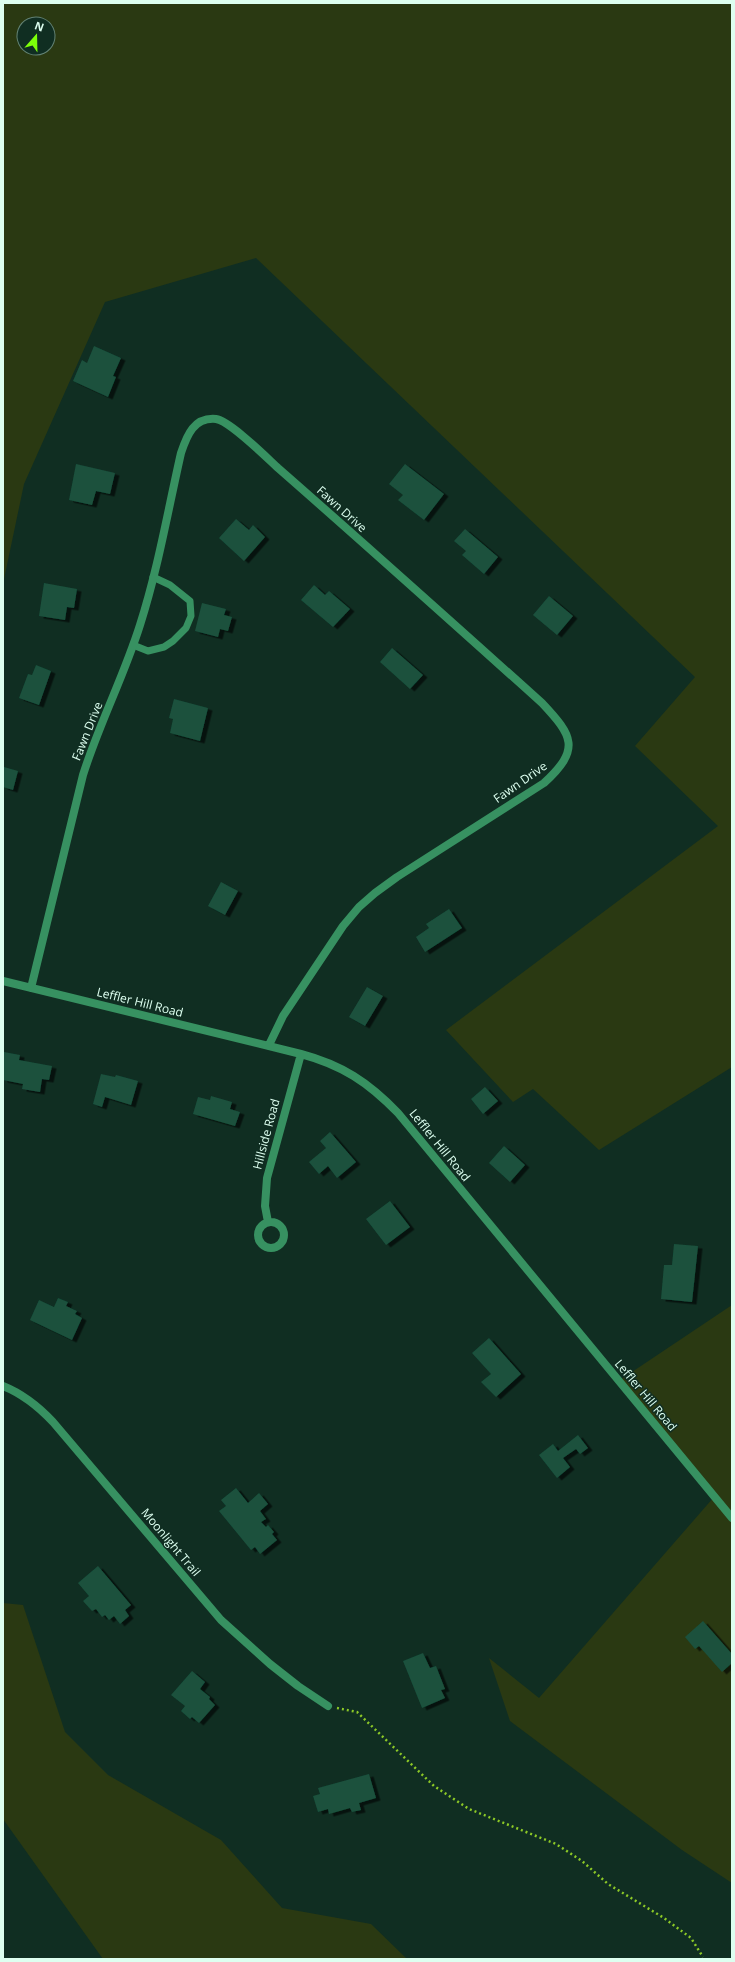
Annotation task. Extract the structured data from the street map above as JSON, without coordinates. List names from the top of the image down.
{
  "streets": {
    "street": [
      "Fawn Drive",
      "Leffler Hill Road",
      "Hillside Road",
      "Moonlight Trail"
    ]
  },
  "crossings": [
    ["Fawn Drive", "Leffler Hill Road"],
    ["Leffler Hill Road", "Hillside Road"]
  ],
  "north": "top"
}
